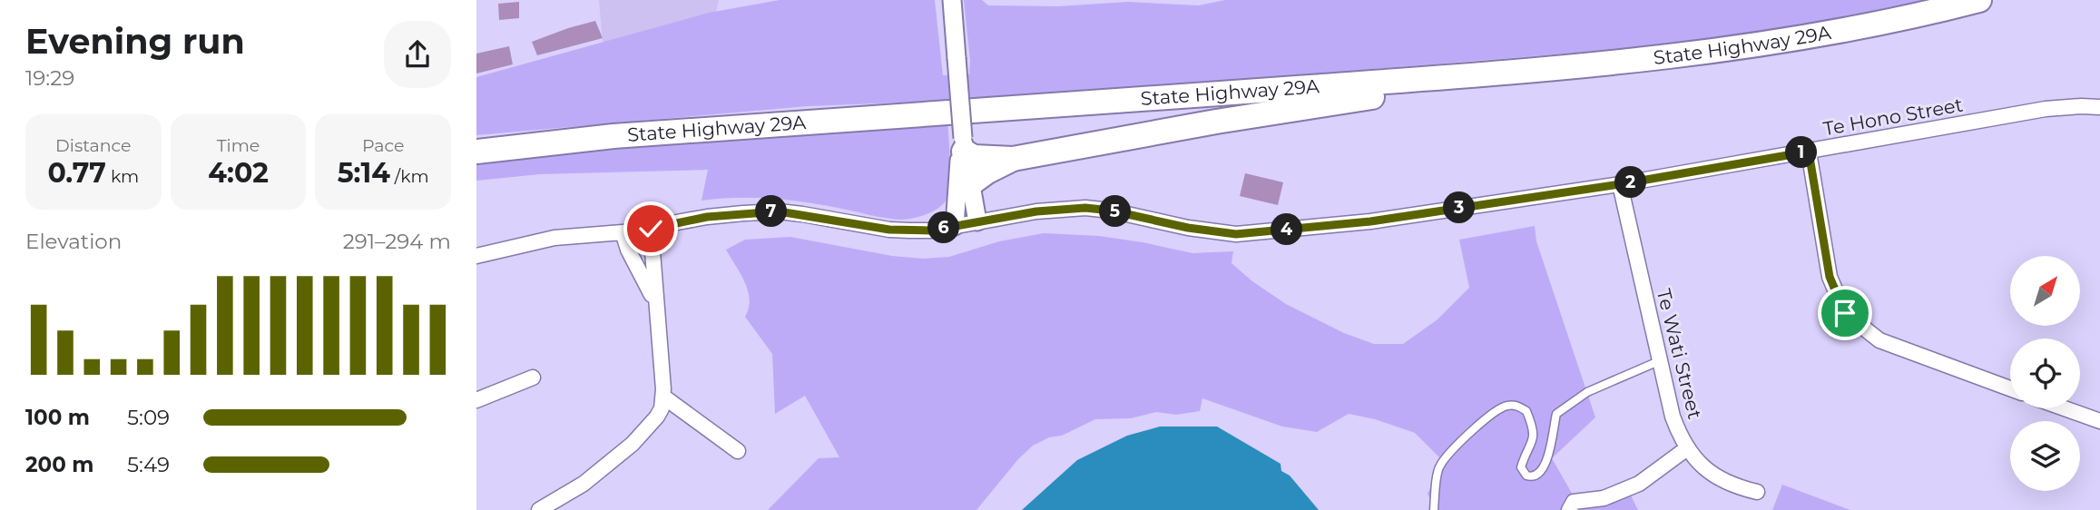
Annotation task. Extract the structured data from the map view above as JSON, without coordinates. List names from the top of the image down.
{
  "streets": {
    "highway": ["State Highway 29A"],
    "street": ["Te Hono Street", "Te Wati Street"]
  },
  "crossings": [
    ["Te Hono Street", "Te Wati Street"]
  ],
  "north": "top right",
  "page": {
    "heading": ["Evening run", "19:29"],
    "stats": [
      ["Distance", "0.77 km"],
      ["Time", "4:02"],
      ["Pace", "5:14 /km"]
    ],
    "pins": [
      "1",
      "2",
      "3",
      "5",
      "7",
      "6",
      "4"
    ],
    "chart": ["Elevation", "291–294 m"],
    "list": [
      {
        "name": "100 m",
        "note": "5:09"
      },
      {
        "name": "200 m",
        "note": "5:49"
      }
    ]
  }
}
